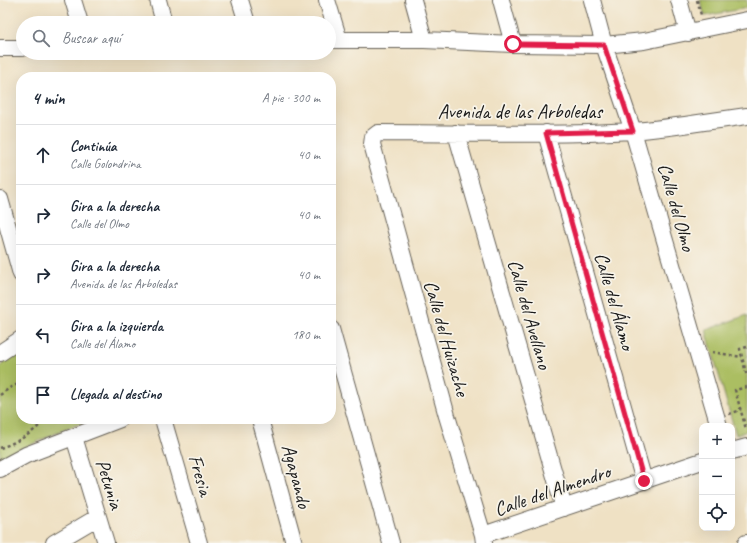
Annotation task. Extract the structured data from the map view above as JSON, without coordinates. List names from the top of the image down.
{
  "streets": {
    "street": [
      "Avenida de las Arboledas",
      "Calle del Olmo",
      "Calle del Álamo",
      "Calle del Avellano",
      "Calle del Huizache",
      "Fresia",
      "Agapando",
      "Petunia",
      "Calle del Almendro"
    ]
  },
  "crossings": [
    ["Avenida de las Arboledas", "Calle del Olmo"],
    ["Avenida de las Arboledas", "Calle del Álamo"],
    ["Avenida de las Arboledas", "Calle del Avellano"],
    ["Avenida de las Arboledas", "Calle del Huizache"],
    ["Calle del Álamo", "Calle del Almendro"],
    ["Calle del Avellano", "Calle del Almendro"],
    ["Calle del Huizache", "Calle del Almendro"]
  ],
  "page": {
    "search": "Buscar aquí",
    "heading": ["4 min", "A pie · 300 m"],
    "list": [
      ["Continúa", "Calle Golondrina", "40 m"],
      ["Gira a la derecha", "Calle del Olmo", "40 m"],
      ["Gira a la derecha", "Avenida de las Arboledas", "40 m"],
      ["Gira a la izquierda", "Calle del Álamo", "180 m"],
      "Llegada al destino"
    ],
    "map_buttons": ["+", "−"]
  }
}
